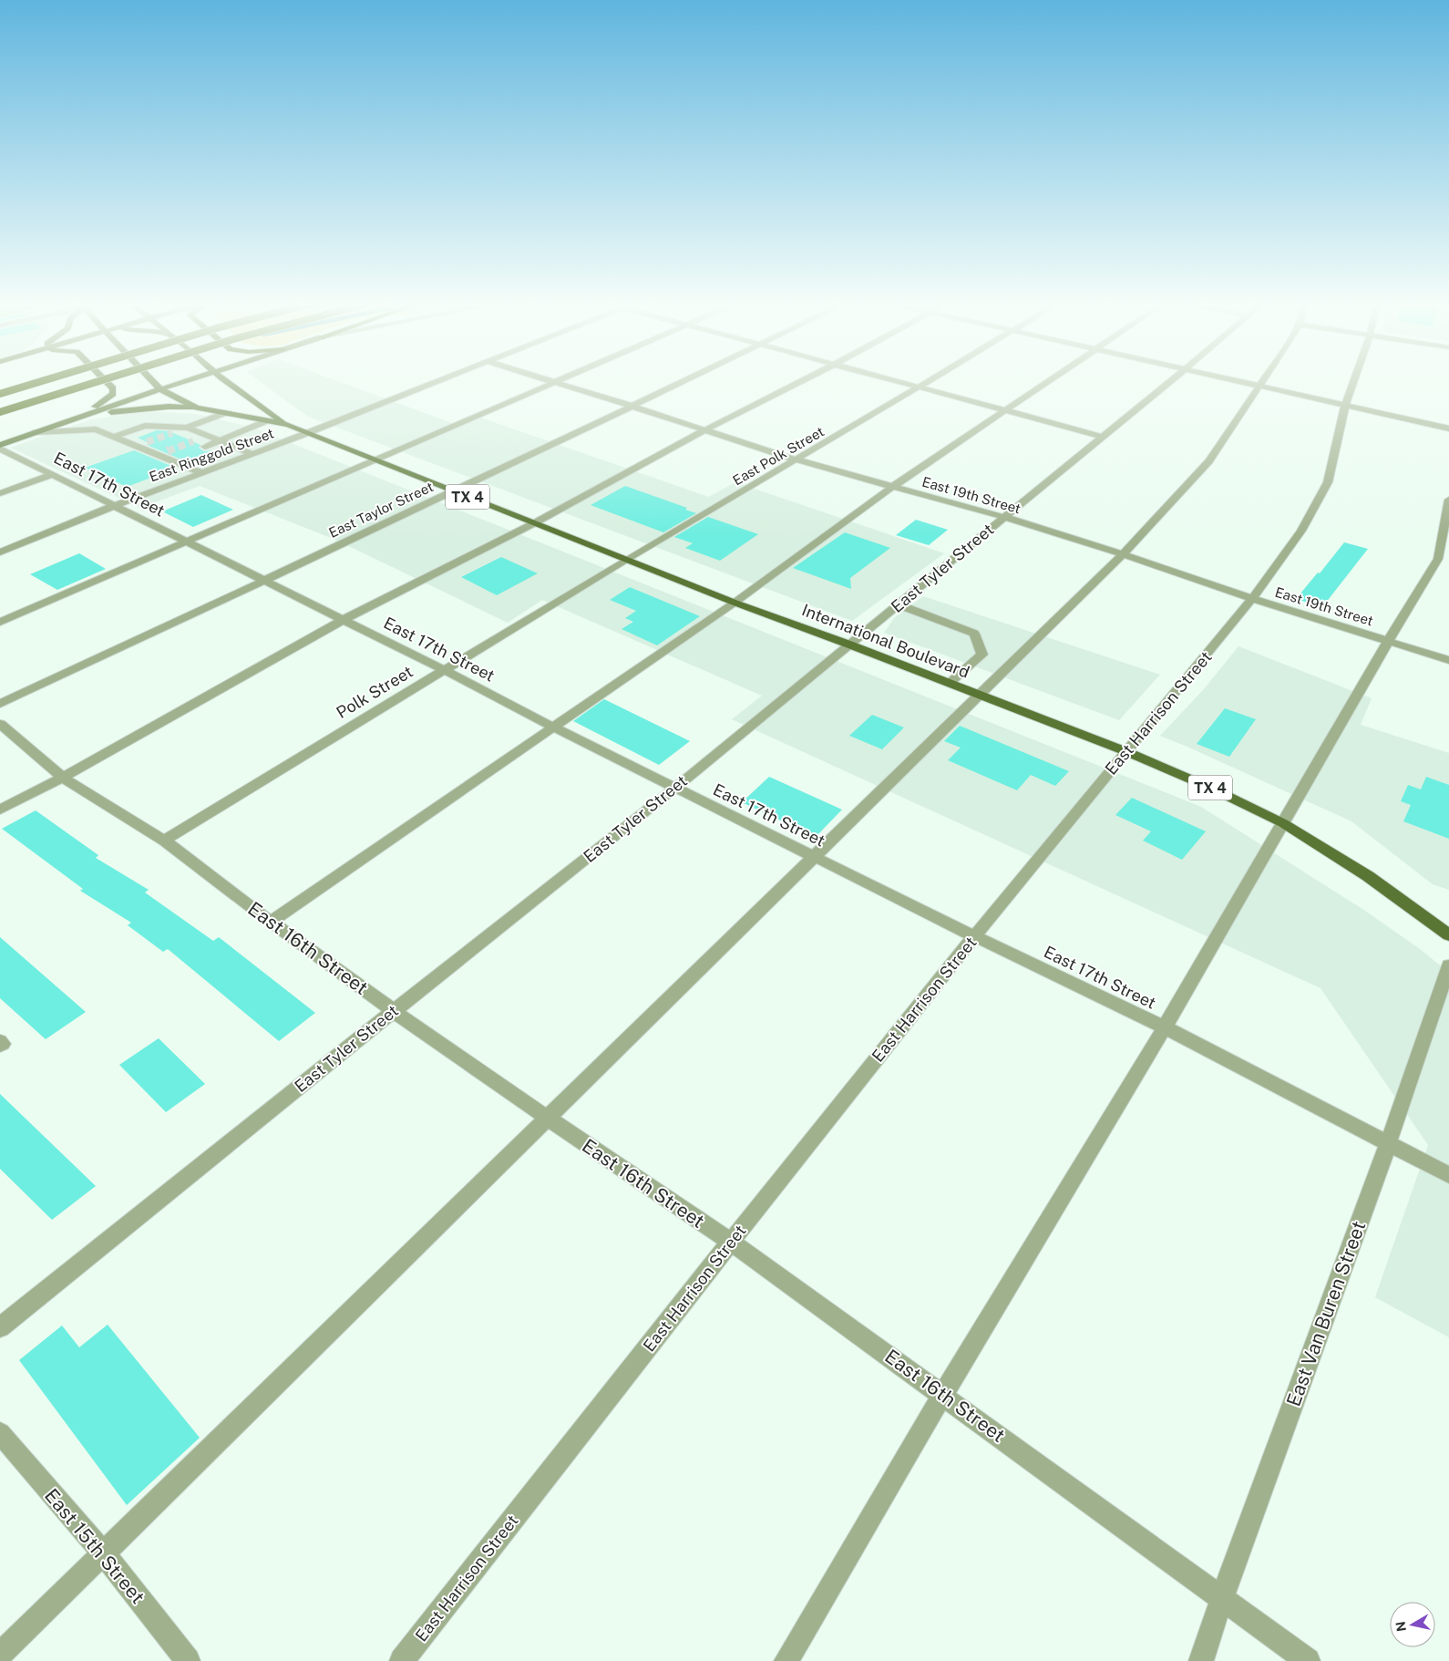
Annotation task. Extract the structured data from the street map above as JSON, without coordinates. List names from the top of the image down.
{
  "streets": {
    "main road": ["TX 4", "International Boulevard"],
    "street": [
      "East Ringgold Street",
      "East Polk Street",
      "East 17th Street",
      "East 19th Street",
      "East Taylor Street",
      "East Tyler Street",
      "Polk Street",
      "East Harrison Street",
      "East 16th Street",
      "East Van Buren Street",
      "East 15th Street"
    ]
  },
  "crossings": [
    ["East Ringgold Street", "East 17th Street"],
    ["East Ringgold Street", "International Boulevard"],
    ["East Polk Street", "East 19th Street"],
    ["East Polk Street", "International Boulevard"],
    ["East Polk Street", "Polk Street"],
    ["East 17th Street", "East Taylor Street"],
    ["East 17th Street", "East Tyler Street"],
    ["East 17th Street", "Polk Street"],
    ["East 17th Street", "East Harrison Street"],
    ["East 17th Street", "East Van Buren Street"],
    ["East 19th Street", "East Taylor Street"],
    ["East 19th Street", "East Tyler Street"],
    ["East 19th Street", "East Harrison Street"],
    ["East Taylor Street", "International Boulevard"],
    ["East Tyler Street", "International Boulevard"],
    ["East Tyler Street", "East 16th Street"],
    ["International Boulevard", "Polk Street"],
    ["International Boulevard", "East Harrison Street"],
    ["Polk Street", "East 16th Street"],
    ["East Harrison Street", "East 16th Street"],
    ["East 16th Street", "East Van Buren Street"]
  ],
  "north": "left"
}
